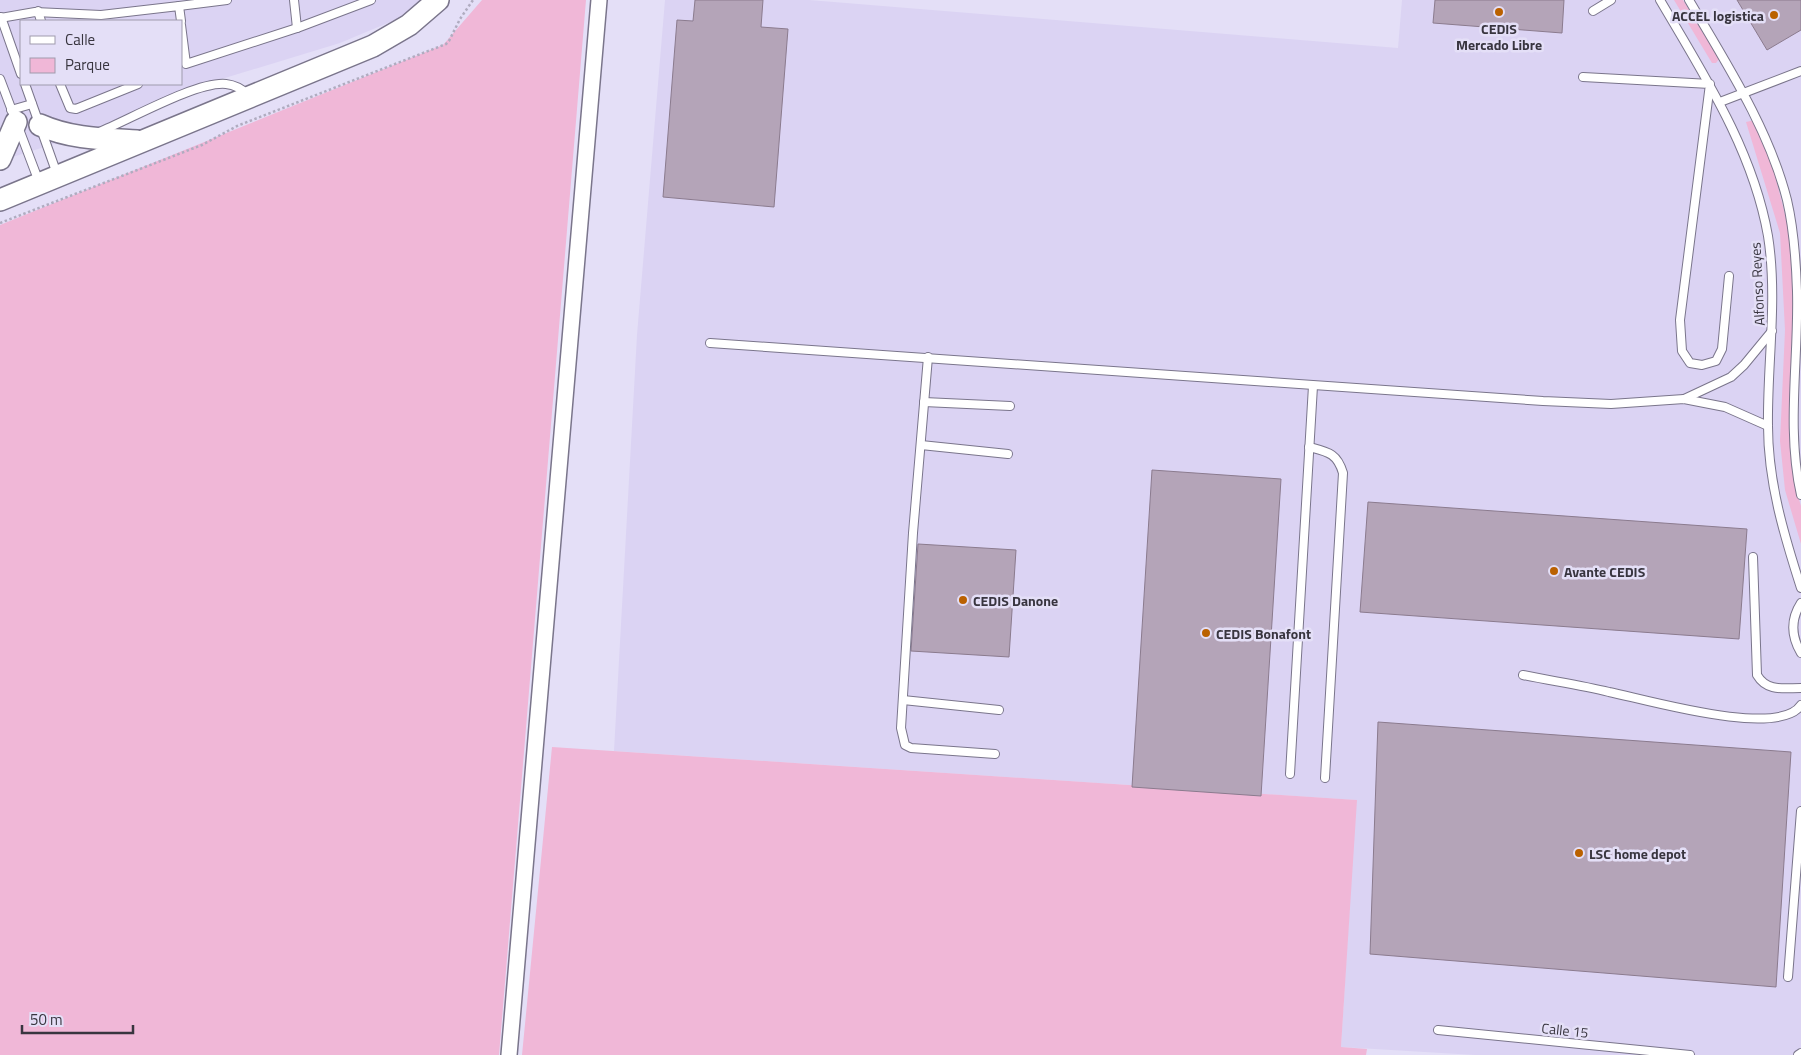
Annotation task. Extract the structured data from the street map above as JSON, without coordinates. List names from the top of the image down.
{
  "streets": {
    "lane": ["Alfonso Reyes", "Calle 15"]
  },
  "places": [
    "CEDIS Mercado Libre",
    "ACCEL logistica",
    "Avante CEDIS",
    "CEDIS Danone",
    "CEDIS Bonafont",
    "LSC home depot"
  ],
  "legend": ["Calle", "Parque"],
  "scale_bar": "50 m"
}
